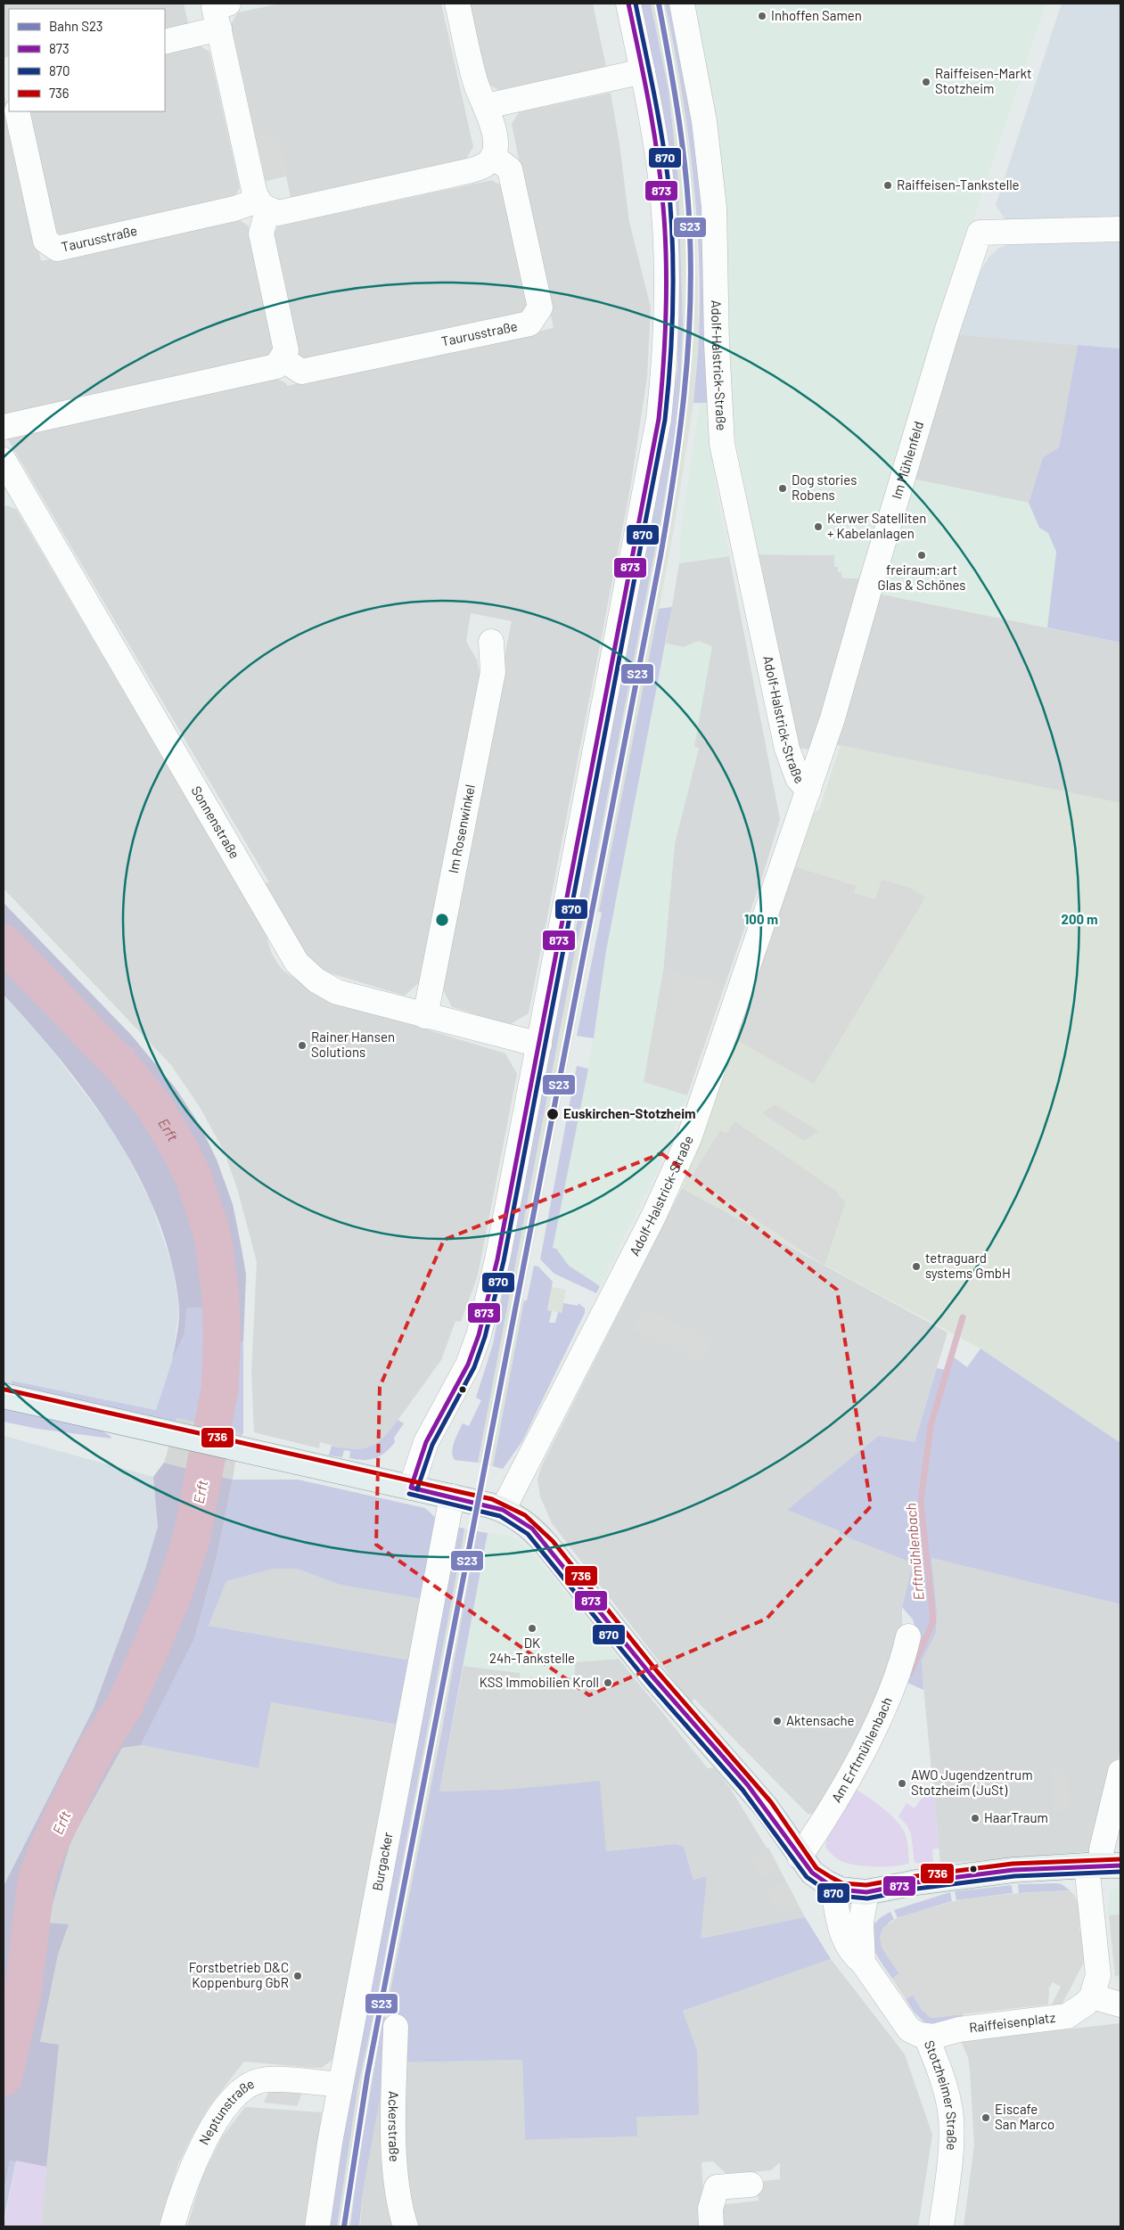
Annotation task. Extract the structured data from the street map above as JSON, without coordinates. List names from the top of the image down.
{
  "streets": {
    "street": [
      "Taurusstraße",
      "Adolf-Halstrick-Straße",
      "Im Mühlenfeld",
      "Sonnenstraße",
      "Im Rosenwinkel",
      "Am Erftmühlenbach",
      "Burgacker",
      "Raiffeisenplatz",
      "Stotzheimer Straße",
      "Neptunstraße",
      "Ackerstraße"
    ]
  },
  "crossings": [
    ["Adolf-Halstrick-Straße", "Im Mühlenfeld"],
    ["Sonnenstraße", "Im Rosenwinkel"],
    ["Burgacker", "Neptunstraße"],
    ["Raiffeisenplatz", "Stotzheimer Straße"]
  ],
  "water": ["Erft", "Erftmühlenbach"],
  "places": [
    "Inhoffen Samen",
    "Raiffeisen-Markt Stotzheim",
    "Raiffeisen-Tankstelle",
    "Dog stories Robens",
    "Kerwer Satelliten + Kabelanlagen",
    "freiraum:art Glas & Schönes",
    "Rainer Hansen Solutions",
    "Euskirchen-Stotzheim",
    "tetraguard systems GmbH",
    "DK 24h-Tankstelle",
    "KSS Immobilien Kroll",
    "Aktensache",
    "AWO Jugendzentrum Stotzheim (JuSt)",
    "HaarTraum",
    "Forstbetrieb D&C Koppenburg GbR",
    "Eiscafe San Marco"
  ],
  "lines": [
    "rail line S23",
    "transit line 873",
    "transit line 870",
    "transit line 736"
  ],
  "legend": [
    "Bahn S23",
    "873",
    "870",
    "736"
  ],
  "rings": ["100 m", "200 m"]
}
